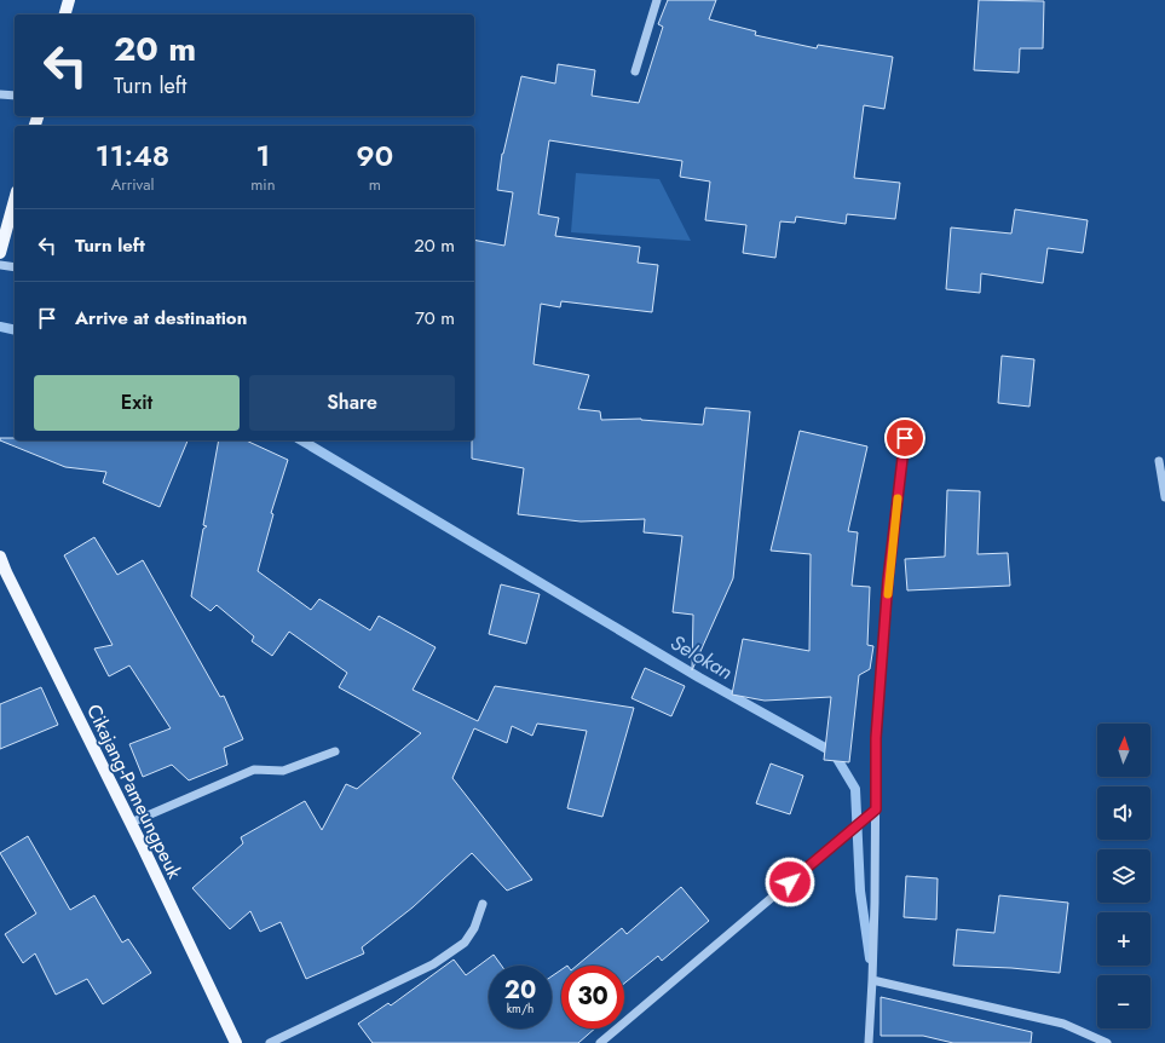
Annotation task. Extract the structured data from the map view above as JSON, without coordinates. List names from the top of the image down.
{
  "streets": {
    "main road": ["Cikajang-Pameungpeuk"]
  },
  "water": ["Selokan"],
  "north": "top",
  "page": {
    "turn": ["20 m", "Turn left"],
    "eta": [
      "11:48",
      "Arrival",
      "1",
      "min",
      "90",
      "m"
    ],
    "list": [
      {
        "name": "Turn left",
        "value": "20 m"
      },
      {
        "name": "Arrive at destination",
        "value": "70 m"
      }
    ],
    "buttons": ["Exit", "Share"],
    "map_buttons": ["+", "−"],
    "speed": "20 km/h",
    "limit": "30"
  }
}
